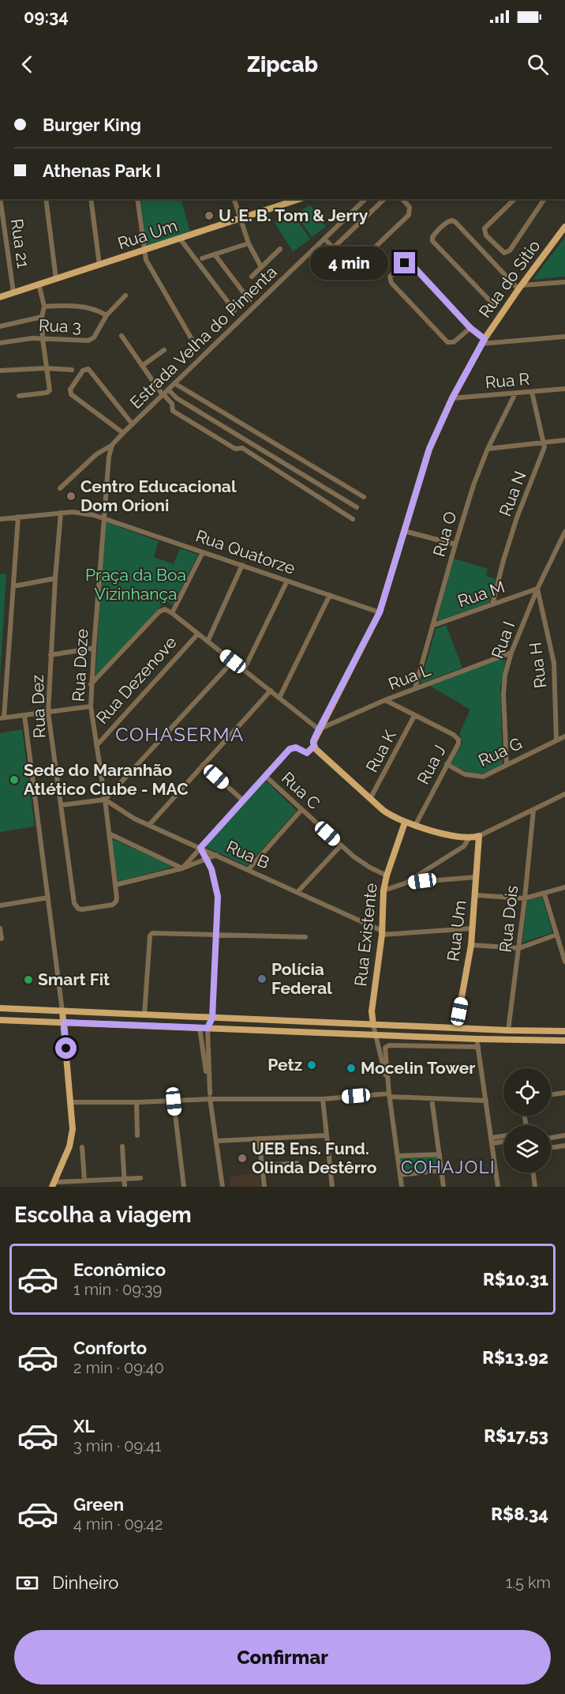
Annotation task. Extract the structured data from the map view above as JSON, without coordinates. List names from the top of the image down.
{
  "streets": {
    "main road": ["Rua Um", "Rua do Sítio", "Rua Existente"],
    "street": [
      "Rua 21",
      "Rua 3",
      "Estrada Velha do Pimenta",
      "Rua R",
      "Rua N",
      "Rua O",
      "Rua Quatorze",
      "Rua M",
      "Rua I",
      "Rua Doze",
      "Rua H",
      "Rua L",
      "Rua Dezenove",
      "Rua Dez",
      "Rua K",
      "Rua G",
      "Rua J",
      "Rua C",
      "Rua B",
      "Rua Dois"
    ]
  },
  "crossings": [
    ["Rua Um", "Rua 21"],
    ["Rua do Sítio", "Rua R"],
    ["Rua do Sítio", "Rua Quatorze"],
    ["Rua do Sítio", "Rua L"],
    ["Rua R", "Rua O"],
    ["Rua N", "Rua M"],
    ["Rua O", "Rua M"],
    ["Rua O", "Rua L"],
    ["Rua Quatorze", "Rua Doze"],
    ["Rua M", "Rua I"],
    ["Rua M", "Rua H"],
    ["Rua I", "Rua H"],
    ["Rua I", "Rua L"],
    ["Rua I", "Rua G"],
    ["Rua Doze", "Rua Dezenove"],
    ["Rua Doze", "Rua Dez"],
    ["Rua Doze", "Rua B"],
    ["Rua H", "Rua G"],
    ["Rua L", "Rua J"],
    ["Rua K", "Rua J"],
    ["Rua G", "Rua J"],
    ["Rua C", "Rua Existente"],
    ["Rua B", "Rua Existente"]
  ],
  "districts": ["COHASERMA", "COHAJOLI"],
  "parks": ["Praça da Boa Vizinhança"],
  "places": [
    "U. E. B. Tom & Jerry",
    "Centro Educacional Dom Orioni",
    "Sede do Maranhão Atlético Clube - MAC",
    "Polícia Federal",
    "Smart Fit",
    "Petz",
    "Mocelin Tower",
    "UEB Ens. Fund. Olinda Destêrro"
  ],
  "page": {
    "status": "09:34",
    "header": "Zipcab",
    "banner": ["Burger King", "Athenas Park I"],
    "bubble": "4 min",
    "heading": "Escolha a viagem",
    "list": [
      {
        "name": "Econômico",
        "note": "1 min · 09:39",
        "value": "R$10.31"
      },
      {
        "name": "Conforto",
        "note": "2 min · 09:40",
        "value": "R$13.92"
      },
      {
        "name": "XL",
        "note": "3 min · 09:41",
        "value": "R$17.53"
      },
      {
        "name": "Green",
        "note": "4 min · 09:42",
        "value": "R$8.34"
      }
    ],
    "pay": ["Dinheiro", "1.5 km"],
    "buttons": "Confirmar"
  }
}
